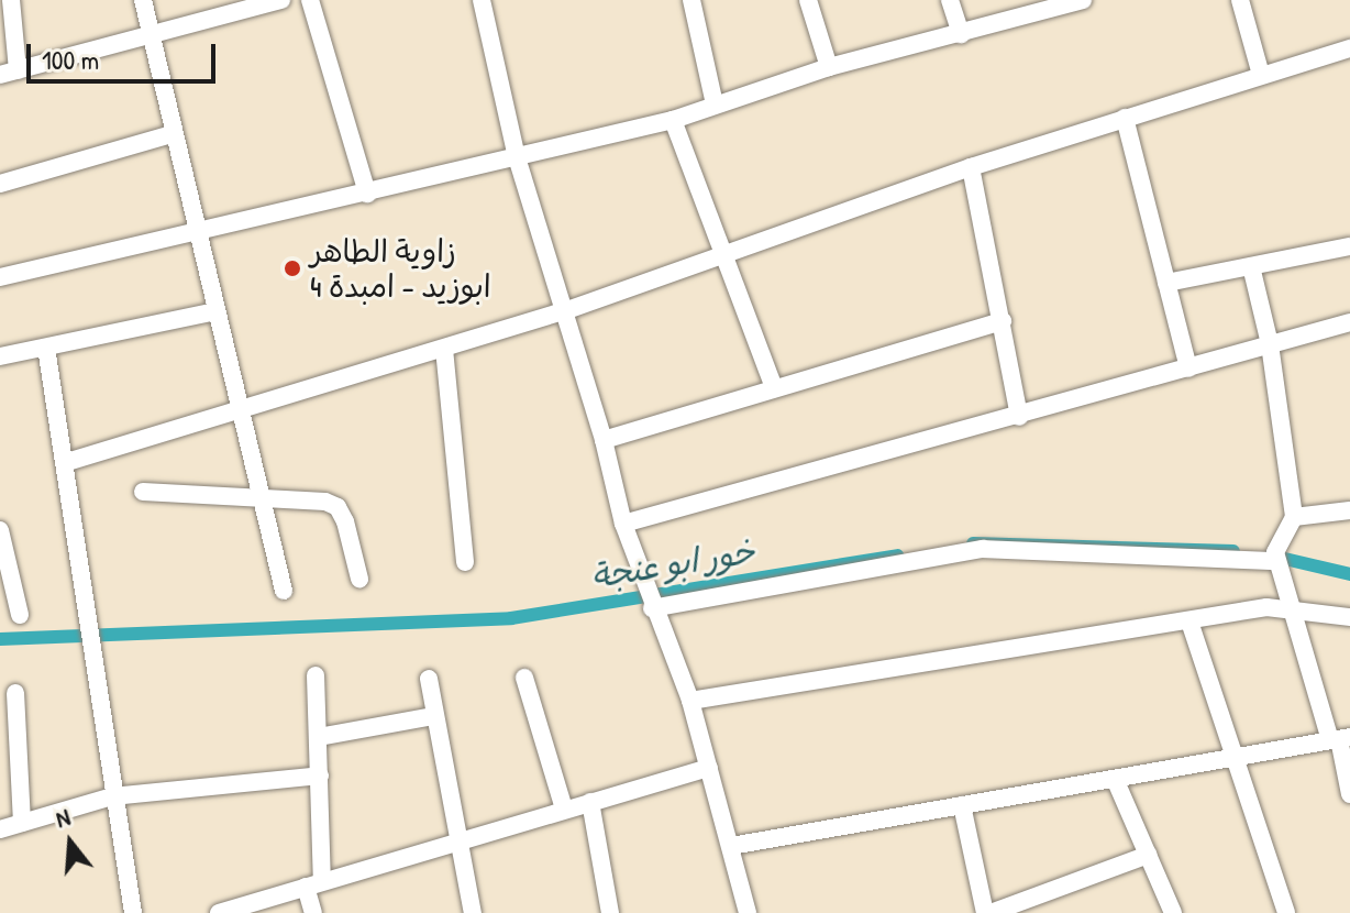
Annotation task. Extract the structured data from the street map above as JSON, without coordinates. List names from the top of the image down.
{
  "water": ["خور ابو عنجة"],
  "places": ["زاوية الطاهر ابوزيد - امبدة 4"],
  "scale_bar": "100 m",
  "north": "top"
}
